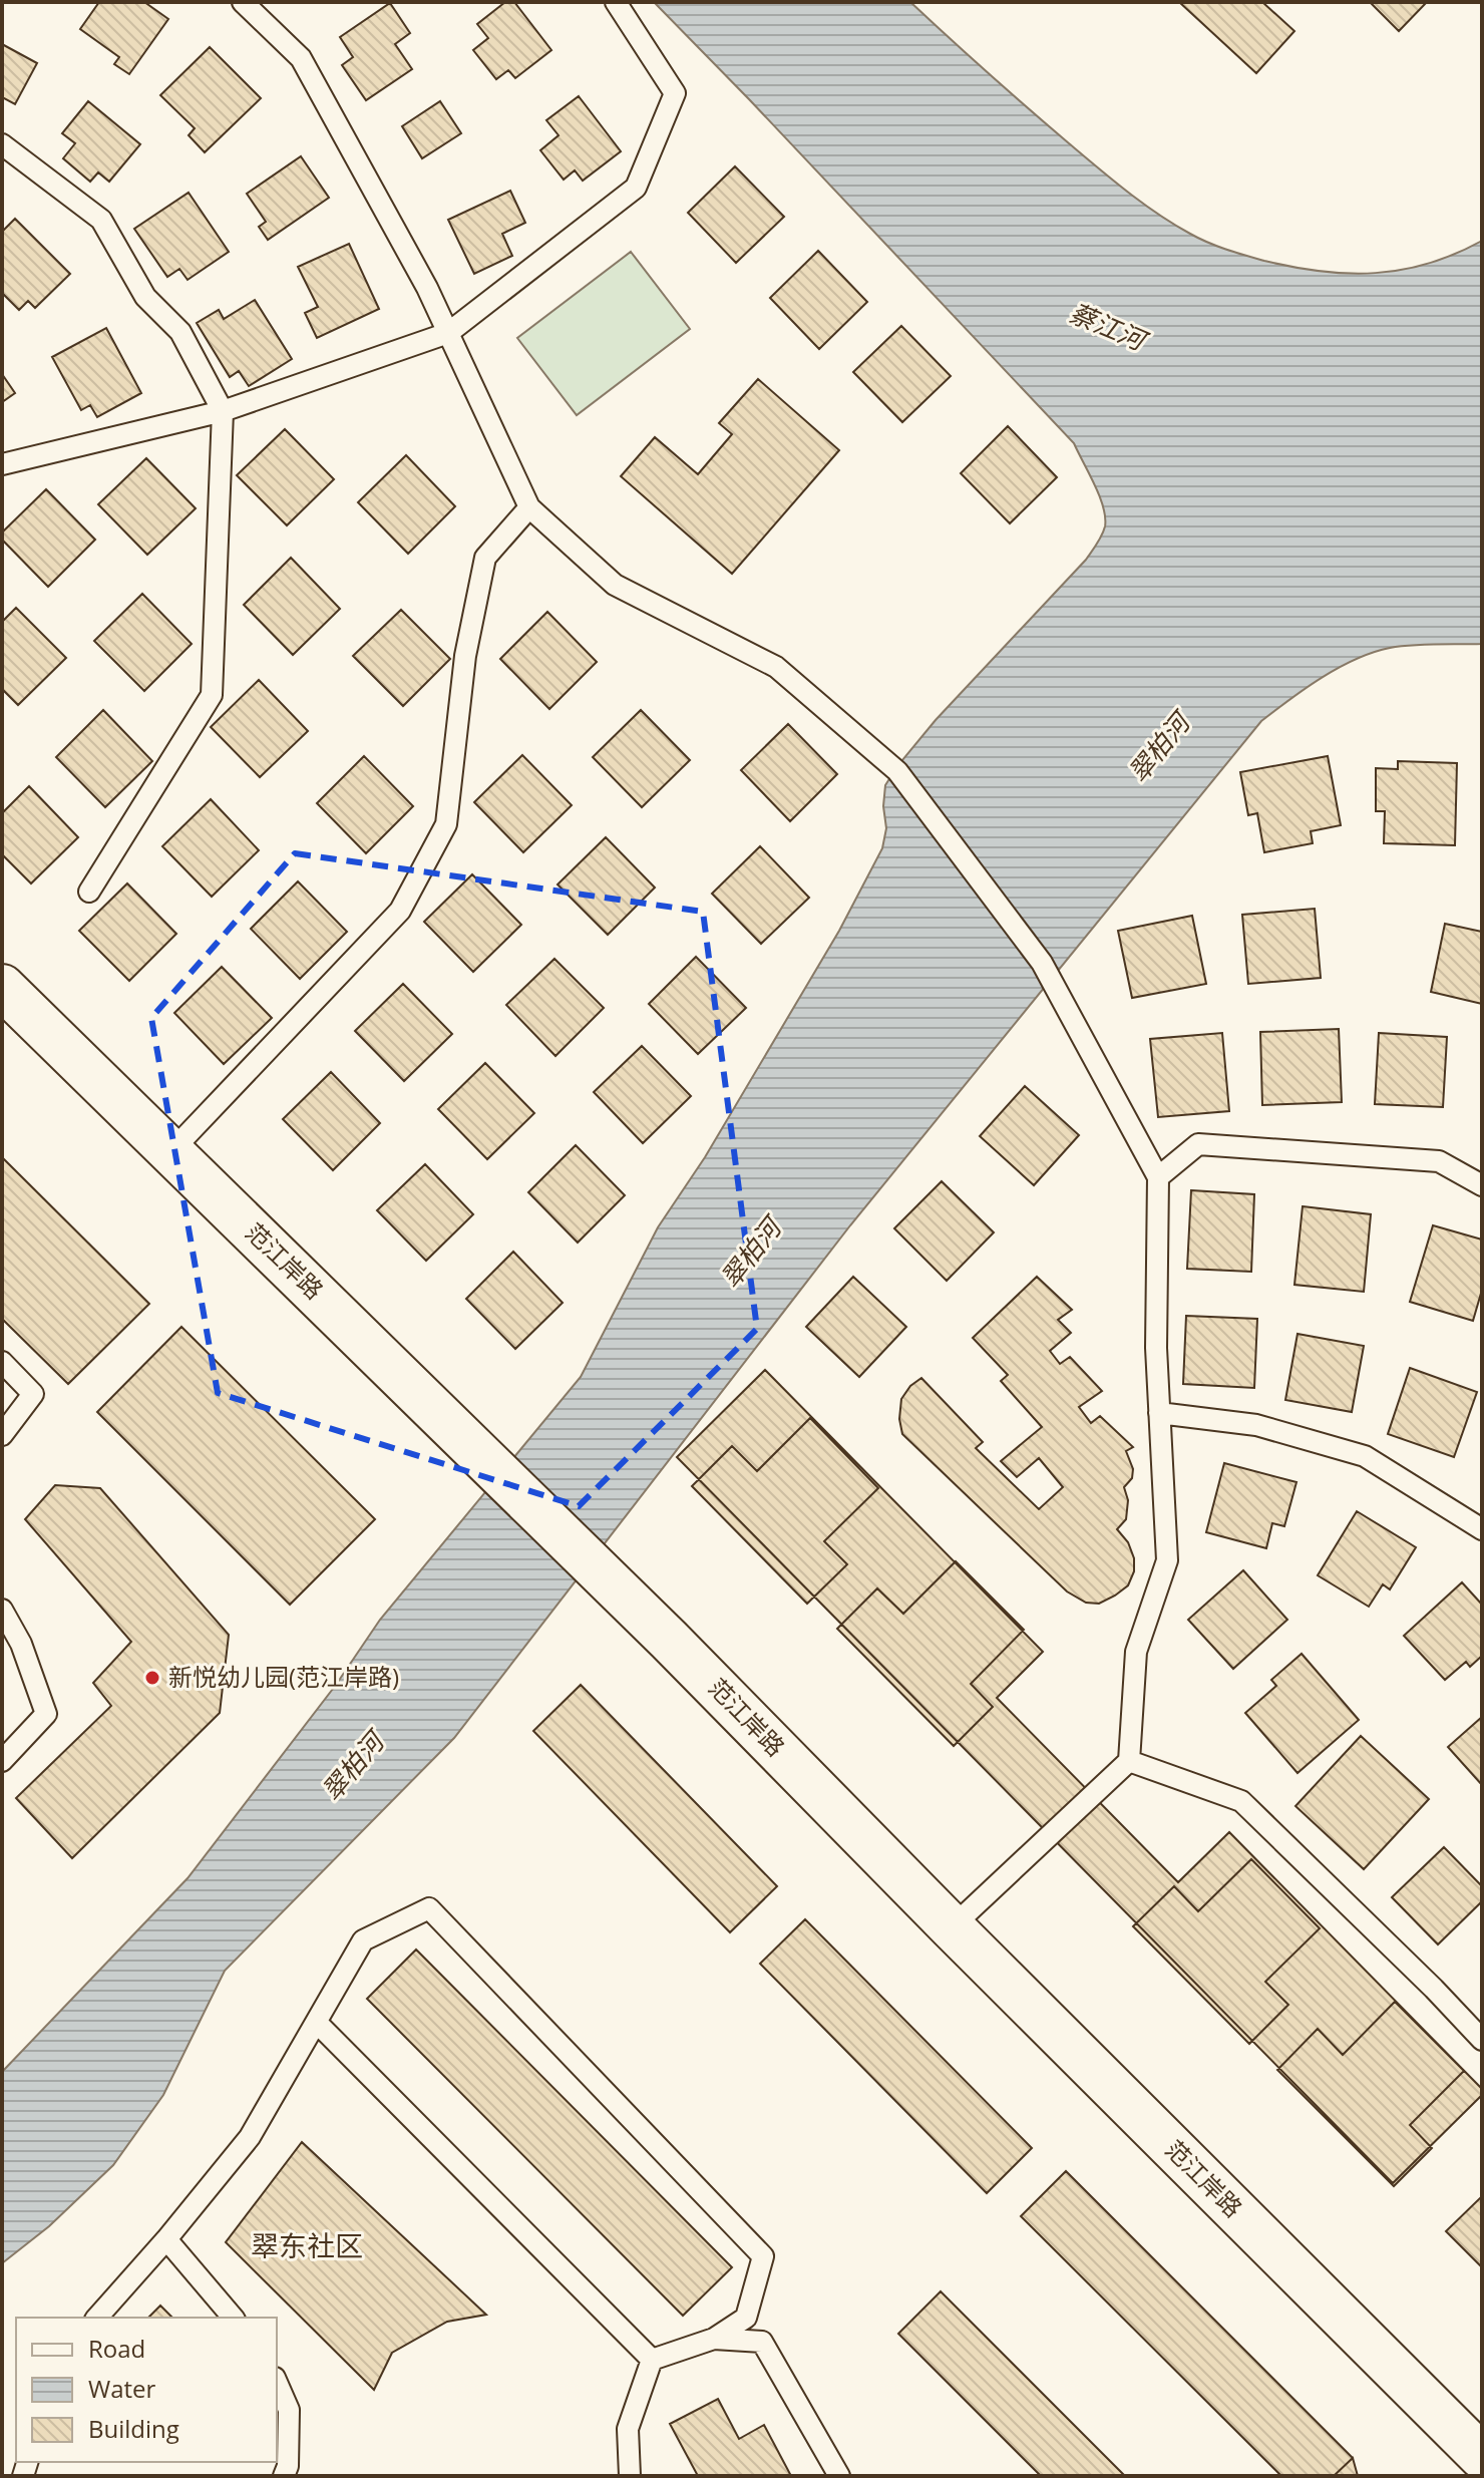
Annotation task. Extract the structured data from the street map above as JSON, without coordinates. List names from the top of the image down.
{
  "streets": {
    "street": ["范江岸路"]
  },
  "districts": ["翠东社区"],
  "water": ["蔡江河", "翠柏河"],
  "places": ["新悦幼儿园(范江岸路)"],
  "legend": ["Road", "Water", "Building"]
}
